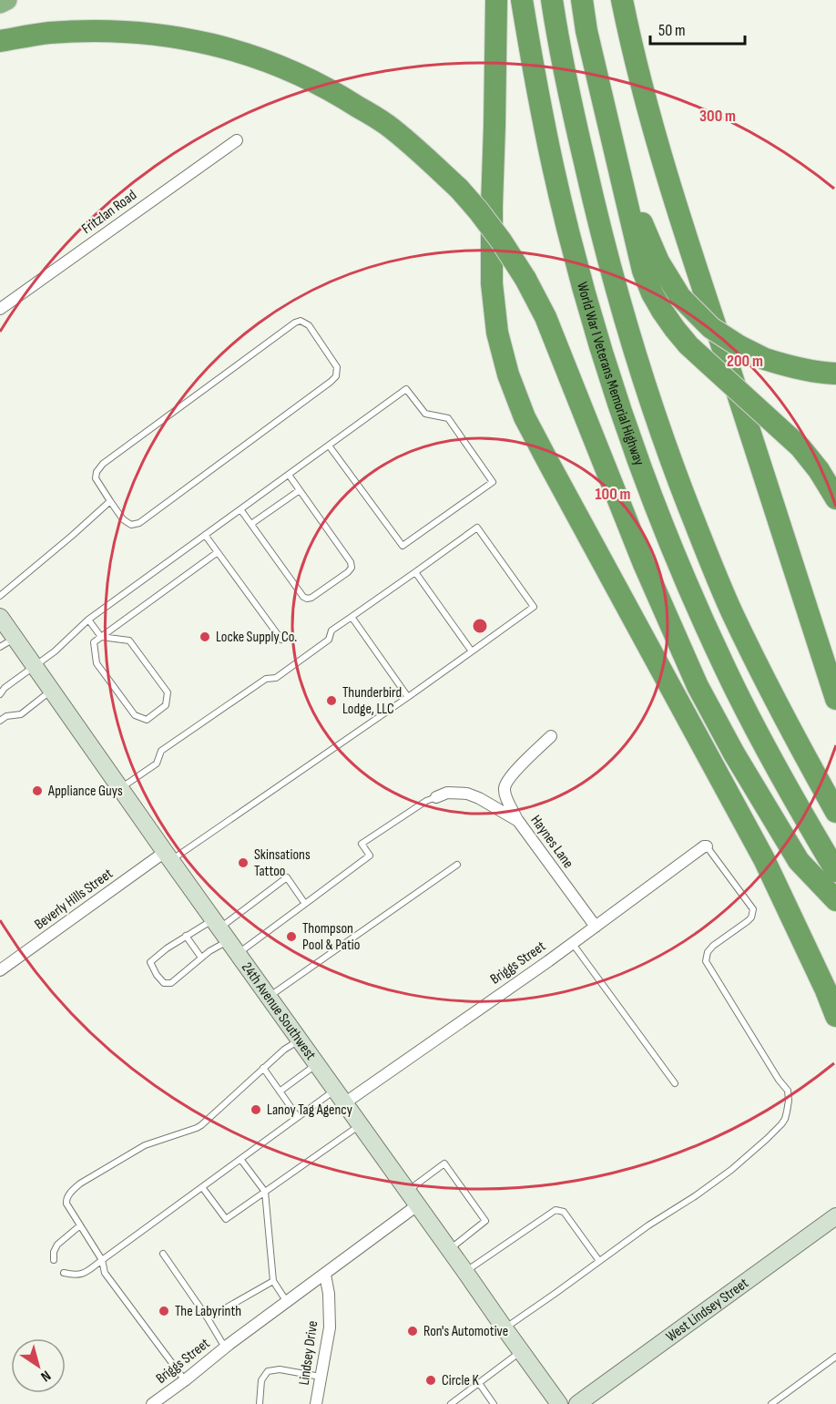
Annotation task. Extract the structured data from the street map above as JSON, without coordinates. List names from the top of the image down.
{
  "streets": {
    "highway": ["World War I Veterans Memorial Highway"],
    "main road": ["24th Avenue Southwest", "West Lindsey Street"],
    "street": [
      "Fritzlan Road",
      "Haynes Lane",
      "Beverly Hills Street",
      "Briggs Street",
      "Lindsey Drive"
    ]
  },
  "crossings": [
    ["Haynes Lane", "Briggs Street"],
    ["Beverly Hills Street", "24th Avenue Southwest"],
    ["Briggs Street", "24th Avenue Southwest"],
    ["Briggs Street", "Lindsey Drive"]
  ],
  "places": [
    "Locke Supply Co.",
    "Thunderbird Lodge, LLC",
    "Appliance Guys",
    "Skinsations Tattoo",
    "Thompson Pool & Patio",
    "Lanoy Tag Agency",
    "The Labyrinth",
    "Ron's Automotive",
    "Circle K"
  ],
  "scale_bar": "50 m",
  "north": "bottom right",
  "rings": ["300 m", "200 m", "100 m"]
}
